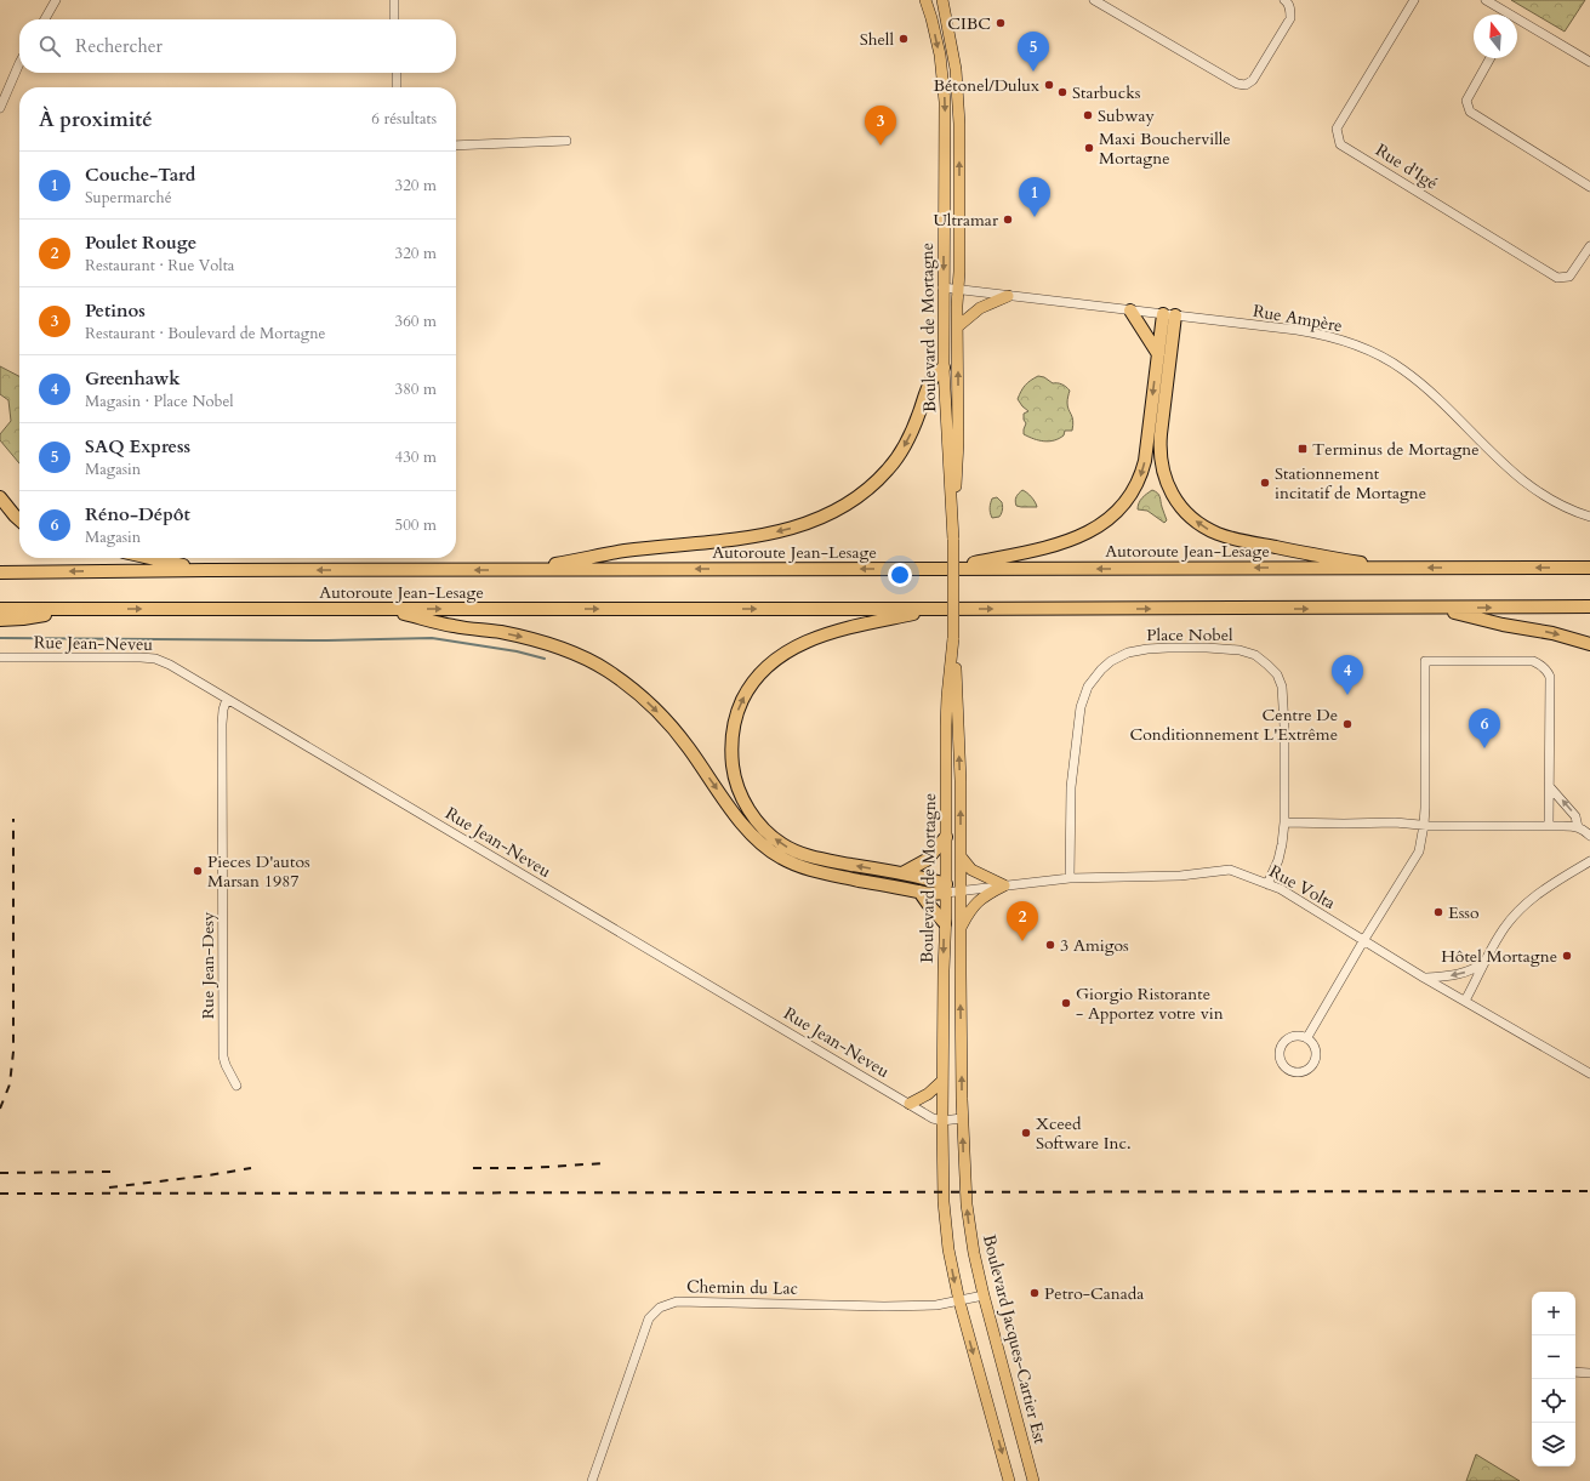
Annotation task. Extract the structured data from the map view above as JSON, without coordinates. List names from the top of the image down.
{
  "streets": {
    "highway": ["Autoroute Jean-Lesage"],
    "main road": ["Boulevard de Mortagne", "Boulevard Jacques-Cartier Est"],
    "street": [
      "Rue d'Igé",
      "Rue Ampère",
      "Place Nobel",
      "Rue Jean-Neveu",
      "Rue Volta",
      "Rue Jean-Desy",
      "Chemin du Lac"
    ]
  },
  "crossings": [
    ["Rue Ampère", "Boulevard de Mortagne"],
    ["Boulevard de Mortagne", "Rue Jean-Neveu"],
    ["Boulevard de Mortagne", "Rue Volta"],
    ["Boulevard de Mortagne", "Boulevard Jacques-Cartier Est"],
    ["Place Nobel", "Rue Volta"],
    ["Rue Jean-Neveu", "Rue Jean-Desy"],
    ["Chemin du Lac", "Boulevard Jacques-Cartier Est"]
  ],
  "places": {
    "other": [
      "CIBC",
      "Shell",
      "Bétonel/Dulux",
      "Starbucks",
      "Subway",
      "Maxi Boucherville Mortagne",
      "Ultramar",
      "Stationnement incitatif de Mortagne",
      "Centre De Conditionnement L'Extrême",
      "Pieces D'autos Marsan 1987",
      "Esso",
      "3 Amigos",
      "Hôtel Mortagne",
      "Giorgio Ristorante - Apportez votre vin",
      "Xceed Software Inc.",
      "Petro-Canada"
    ],
    "transit": ["Terminus de Mortagne"]
  },
  "north": "top",
  "page": {
    "search": "Rechercher",
    "pins": [
      "5",
      "3",
      "1",
      "4",
      "6",
      "2"
    ],
    "heading": ["À proximité", "6 résultats"],
    "list": [
      {
        "mark": "1",
        "name": "Couche-Tard",
        "note": "Supermarché",
        "value": "320 m"
      },
      {
        "mark": "2",
        "name": "Poulet Rouge",
        "note": "Restaurant · Rue Volta",
        "value": "320 m"
      },
      {
        "mark": "3",
        "name": "Petinos",
        "note": "Restaurant · Boulevard de Mortagne",
        "value": "360 m"
      },
      {
        "mark": "4",
        "name": "Greenhawk",
        "note": "Magasin · Place Nobel",
        "value": "380 m"
      },
      {
        "mark": "5",
        "name": "SAQ Express",
        "note": "Magasin",
        "value": "430 m"
      },
      {
        "mark": "6",
        "name": "Réno-Dépôt",
        "note": "Magasin",
        "value": "500 m"
      }
    ],
    "map_buttons": ["+", "−"]
  }
}
